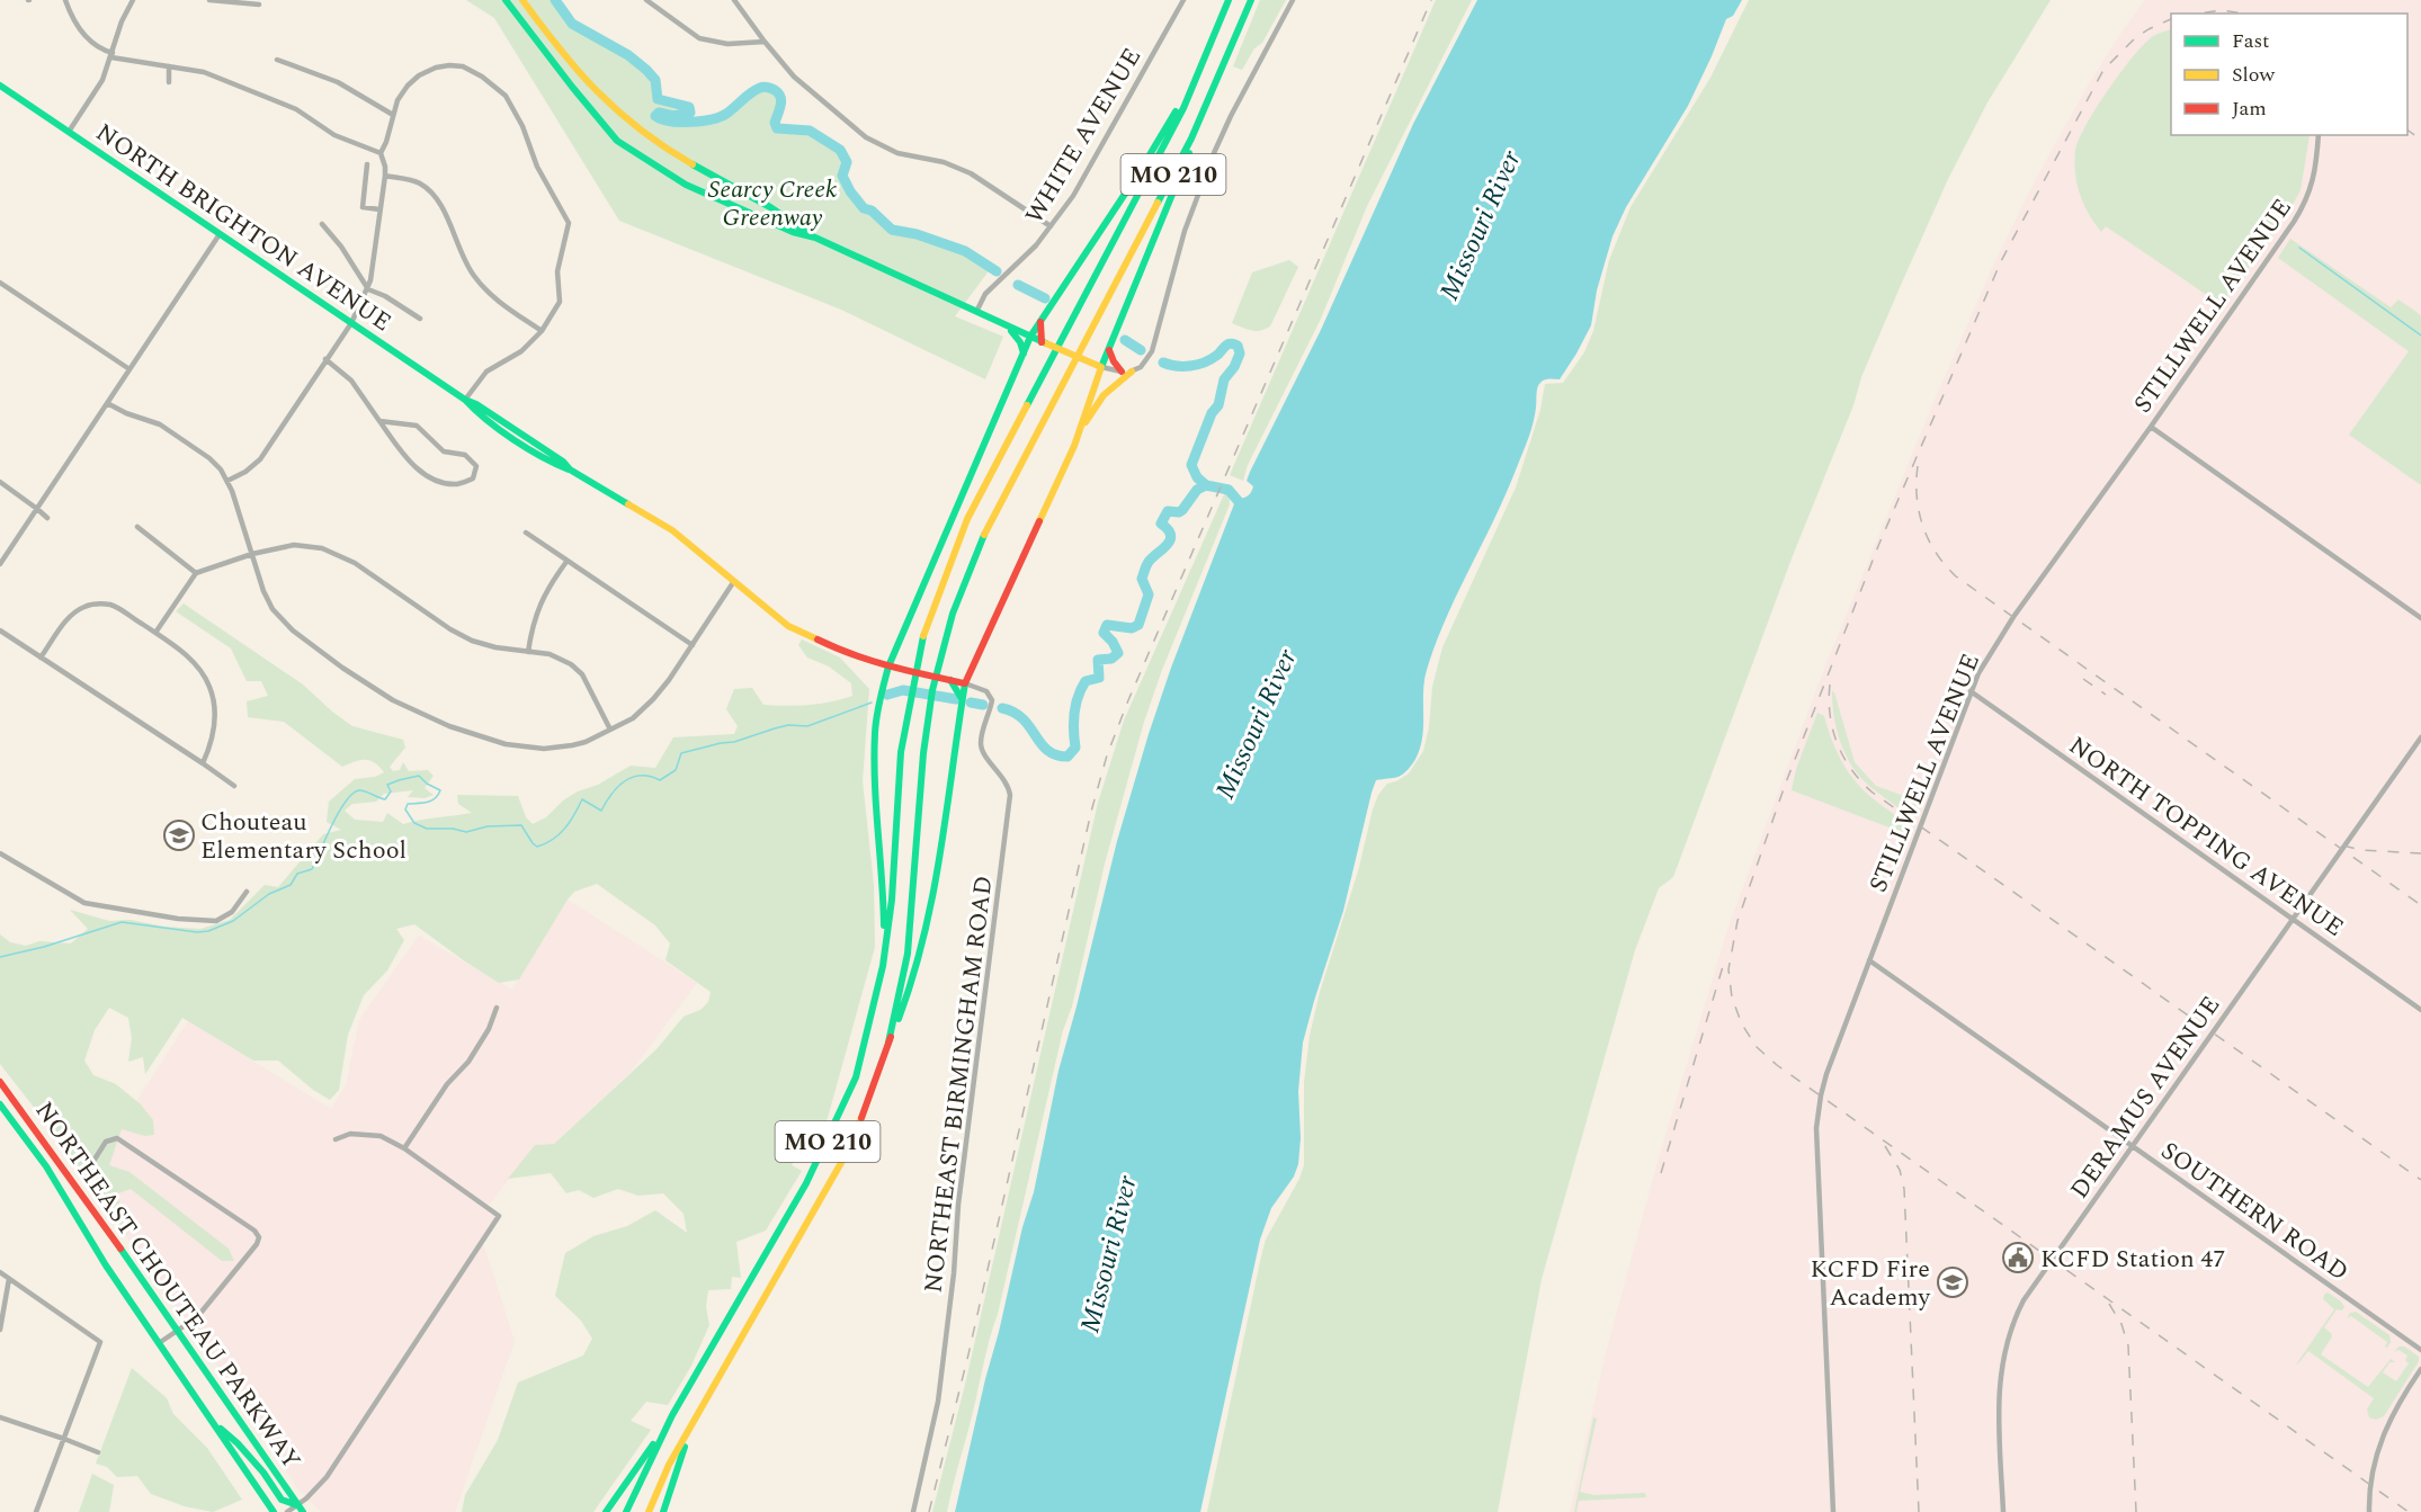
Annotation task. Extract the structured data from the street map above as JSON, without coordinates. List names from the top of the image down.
{
  "streets": {
    "main road": ["MO 210", "NORTH BRIGHTON AVENUE", "NORTHEAST CHOUTEAU PARKWAY"],
    "street": [
      "WHITE AVENUE",
      "STILLWELL AVENUE",
      "NORTH TOPPING AVENUE",
      "NORTHEAST BIRMINGHAM ROAD",
      "DERAMUS AVENUE",
      "SOUTHERN ROAD"
    ]
  },
  "crossings": [
    ["NORTH BRIGHTON AVENUE", "NORTHEAST BIRMINGHAM ROAD"],
    ["STILLWELL AVENUE", "NORTH TOPPING AVENUE"],
    ["STILLWELL AVENUE", "SOUTHERN ROAD"],
    ["NORTH TOPPING AVENUE", "DERAMUS AVENUE"],
    ["DERAMUS AVENUE", "SOUTHERN ROAD"]
  ],
  "water": ["Missouri River"],
  "parks": ["Searcy Creek Greenway"],
  "places": {
    "school or university": ["Chouteau Elementary School", "KCFD Fire Academy"],
    "public building": ["KCFD Station 47"]
  },
  "legend": ["Fast", "Slow", "Jam"]
}
